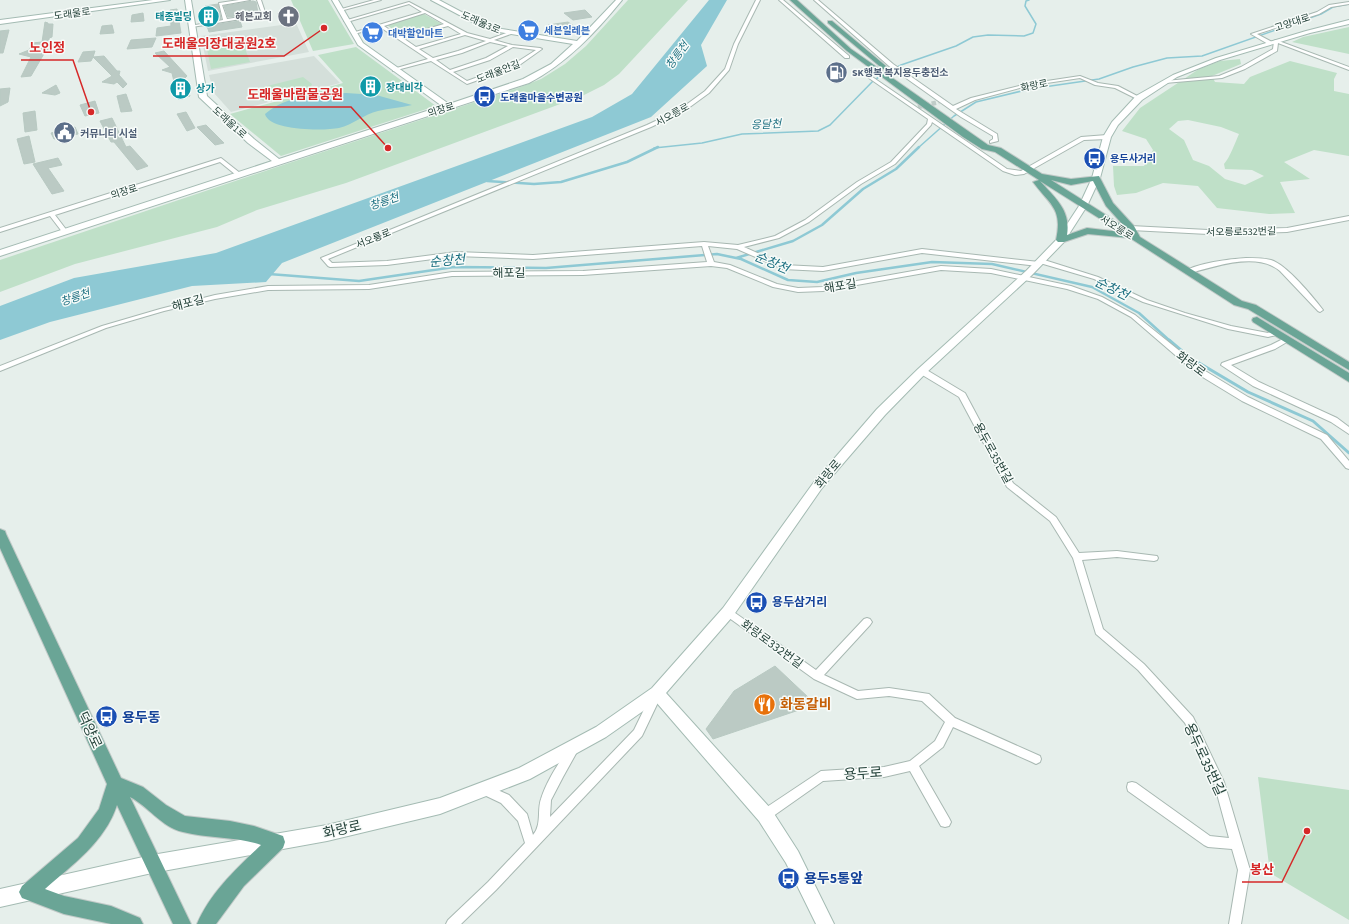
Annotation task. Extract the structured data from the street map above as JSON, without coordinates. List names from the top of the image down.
{
  "streets": {
    "main road": ["서오릉로", "덕양로"],
    "street": [
      "도래울로",
      "도래울3로",
      "고양대로",
      "도래울안길",
      "화랑로",
      "의장로",
      "도래울1로",
      "서오릉로532번길",
      "해포길",
      "용두로35번길",
      "화랑로332번길",
      "용두로"
    ]
  },
  "crossings": [
    ["도래울3로", "의장로"],
    ["고양대로", "화랑로"],
    ["화랑로", "서오릉로"],
    ["화랑로", "해포길"],
    ["화랑로", "용두로35번길"],
    ["화랑로", "화랑로332번길"],
    ["화랑로", "덕양로"],
    ["의장로", "도래울1로"],
    ["서오릉로", "서오릉로532번길"],
    ["화랑로332번길", "용두로"]
  ],
  "water": ["창릉천", "응달천", "순창천"],
  "places": {
    "building": ["태종빌딩", "장대비각", "상가"],
    "church": ["헤븐교회"],
    "other": [
      "도래울의장대공원2호",
      "노인정",
      "도래울바람물공원",
      "봉산"
    ],
    "supermarket": ["세븐일레븐", "대박할인마트"],
    "fuel station": ["SK행복 복지용두충전소"],
    "bus stop": [
      "도래울마을수변공원",
      "용두사거리",
      "용두삼거리",
      "용두동",
      "용두5통앞"
    ],
    "public building": ["커뮤니티 시설"],
    "restaurant": ["화동갈비"]
  }
}
